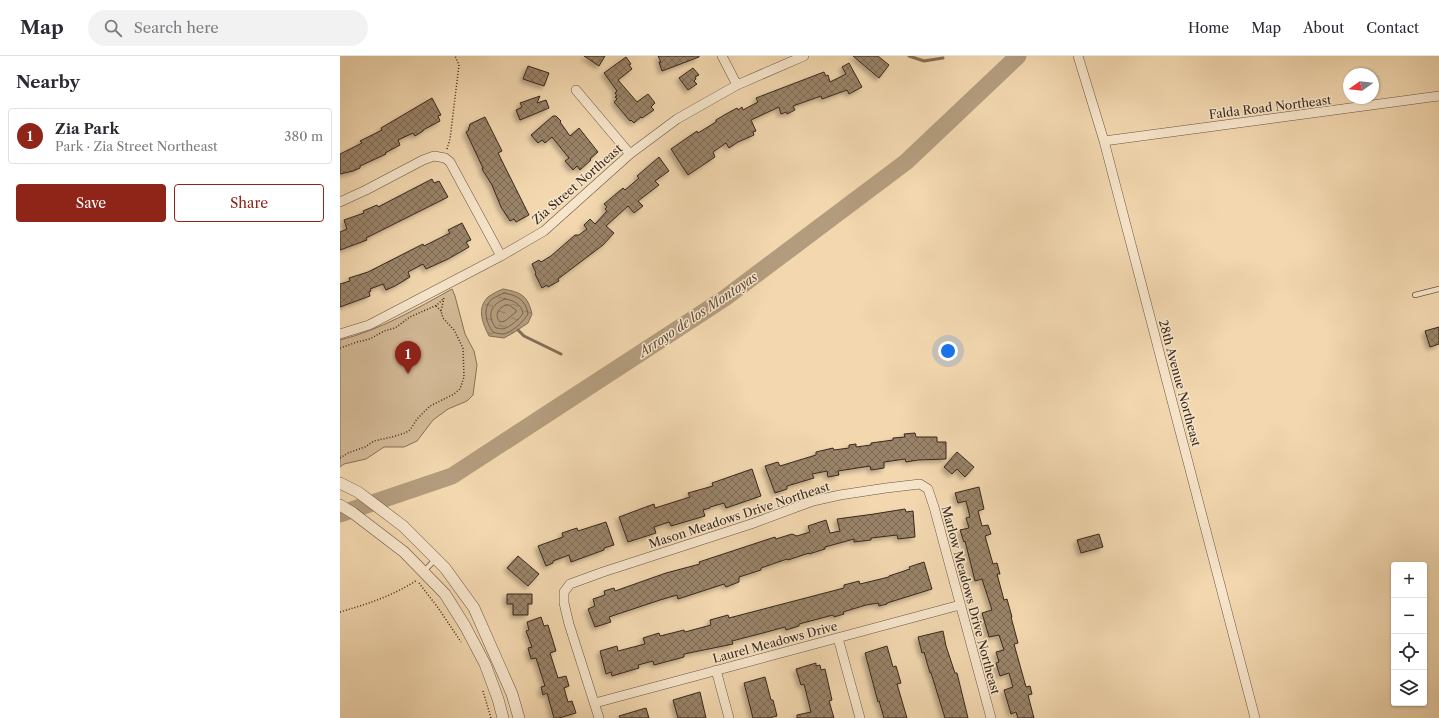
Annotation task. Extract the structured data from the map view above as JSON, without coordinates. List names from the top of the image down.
{
  "streets": {
    "street": [
      "Falda Road Northeast",
      "Zia Street Northeast",
      "28th Avenue Northeast",
      "Mason Meadows Drive Northeast",
      "Marlow Meadows Drive Northeast",
      "Laurel Meadows Drive"
    ]
  },
  "crossings": [
    ["Falda Road Northeast", "28th Avenue Northeast"],
    ["Mason Meadows Drive Northeast", "Marlow Meadows Drive Northeast"],
    ["Mason Meadows Drive Northeast", "Laurel Meadows Drive"],
    ["Marlow Meadows Drive Northeast", "Laurel Meadows Drive"]
  ],
  "water": ["Arroyo de los Montoyas"],
  "north": "left",
  "page": {
    "header": "Map",
    "search": "Search here",
    "nav": [
      "Home",
      "Map",
      "About",
      "Contact"
    ],
    "heading": "Nearby",
    "list": [
      {
        "mark": "1",
        "name": "Zia Park",
        "note": "Park · Zia Street Northeast",
        "value": "380 m"
      }
    ],
    "buttons": ["Save", "Share"],
    "pins": "1",
    "map_buttons": ["+", "−"]
  }
}
